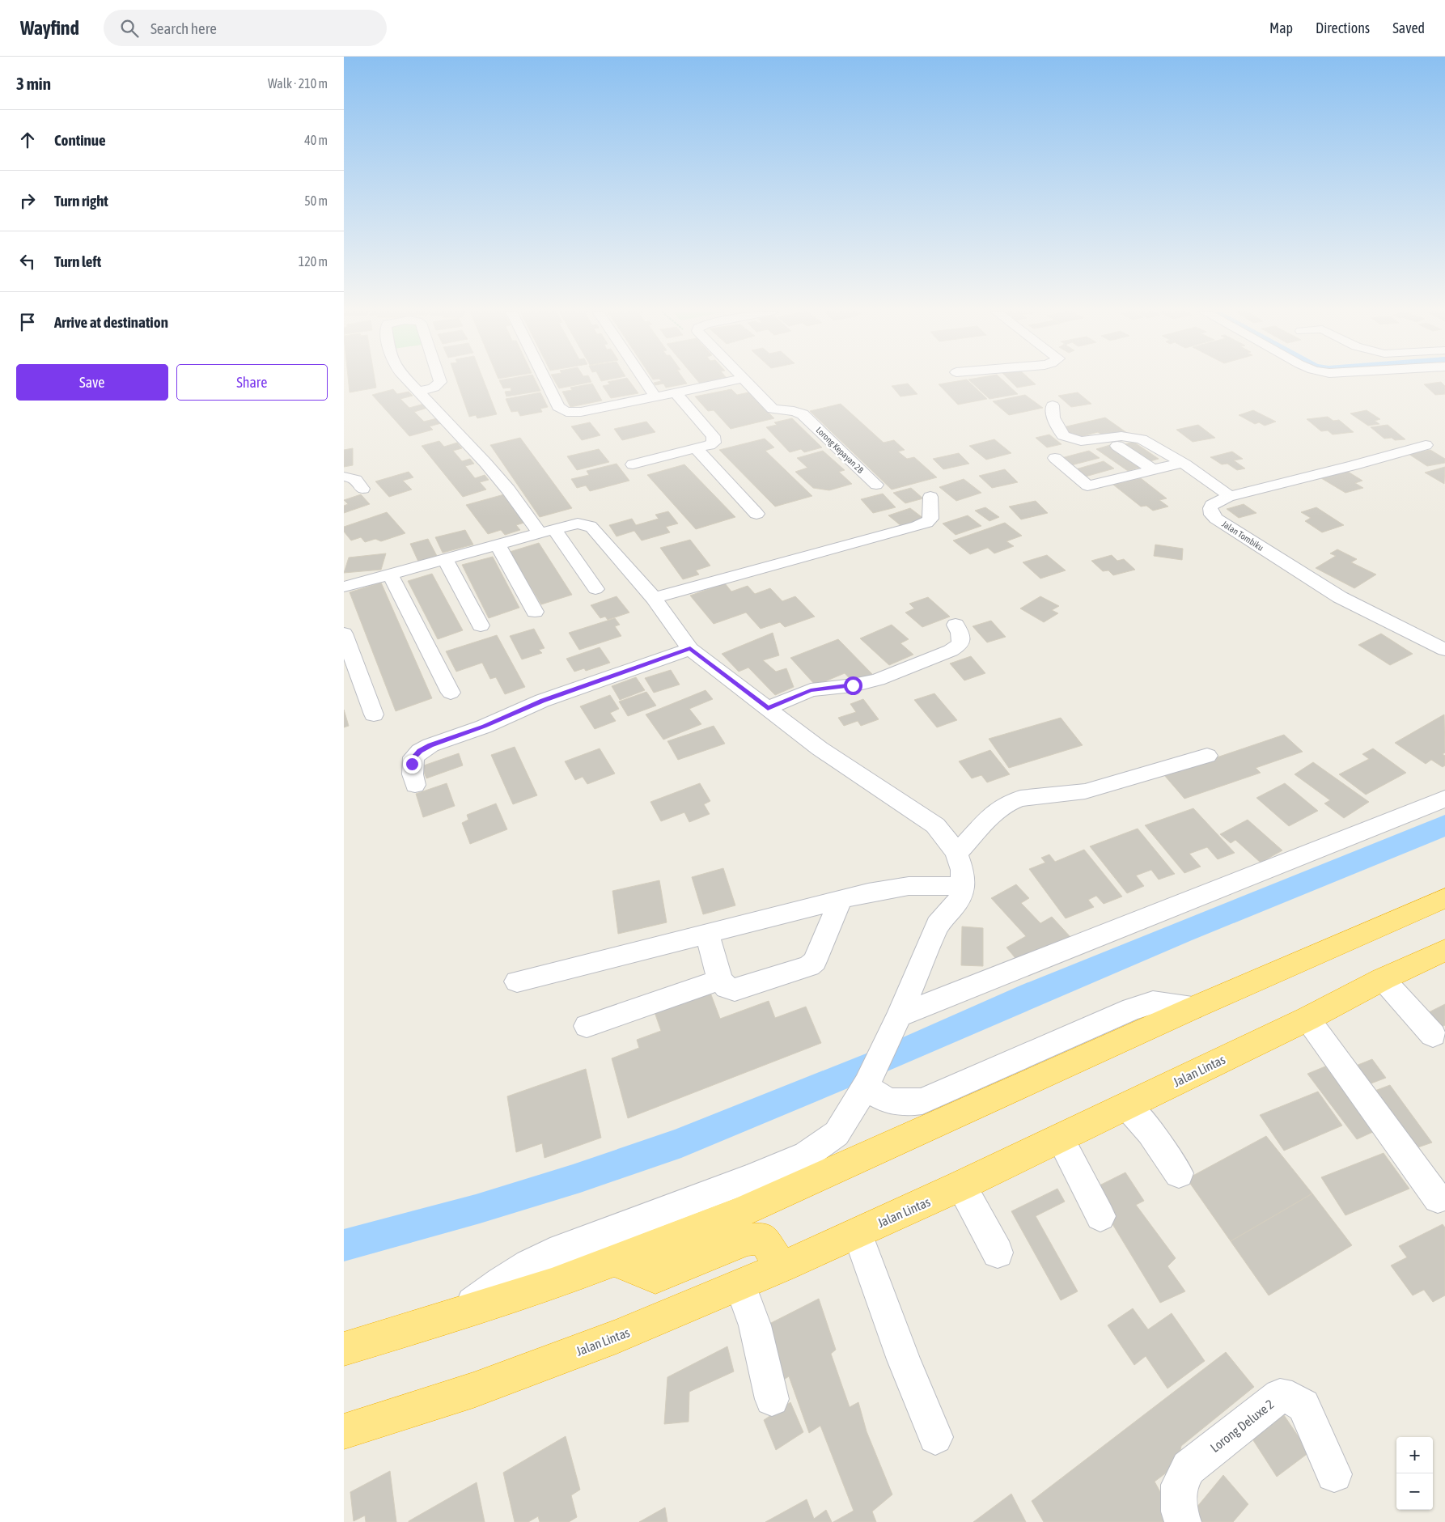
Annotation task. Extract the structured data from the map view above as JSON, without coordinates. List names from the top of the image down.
{
  "streets": {
    "highway": ["Jalan Lintas"],
    "street": ["Lorong Kepayan 2B", "Jalan Tombiku", "Lorong Deluxe 2"]
  },
  "page": {
    "header": "Wayfind",
    "search": "Search here",
    "nav": ["Map", "Directions", "Saved"],
    "heading": ["3 min", "Walk · 210 m"],
    "list": [
      ["Continue", "40 m"],
      ["Turn right", "50 m"],
      ["Turn left", "120 m"],
      "Arrive at destination"
    ],
    "buttons": ["Save", "Share"],
    "map_buttons": ["+", "−"]
  }
}
